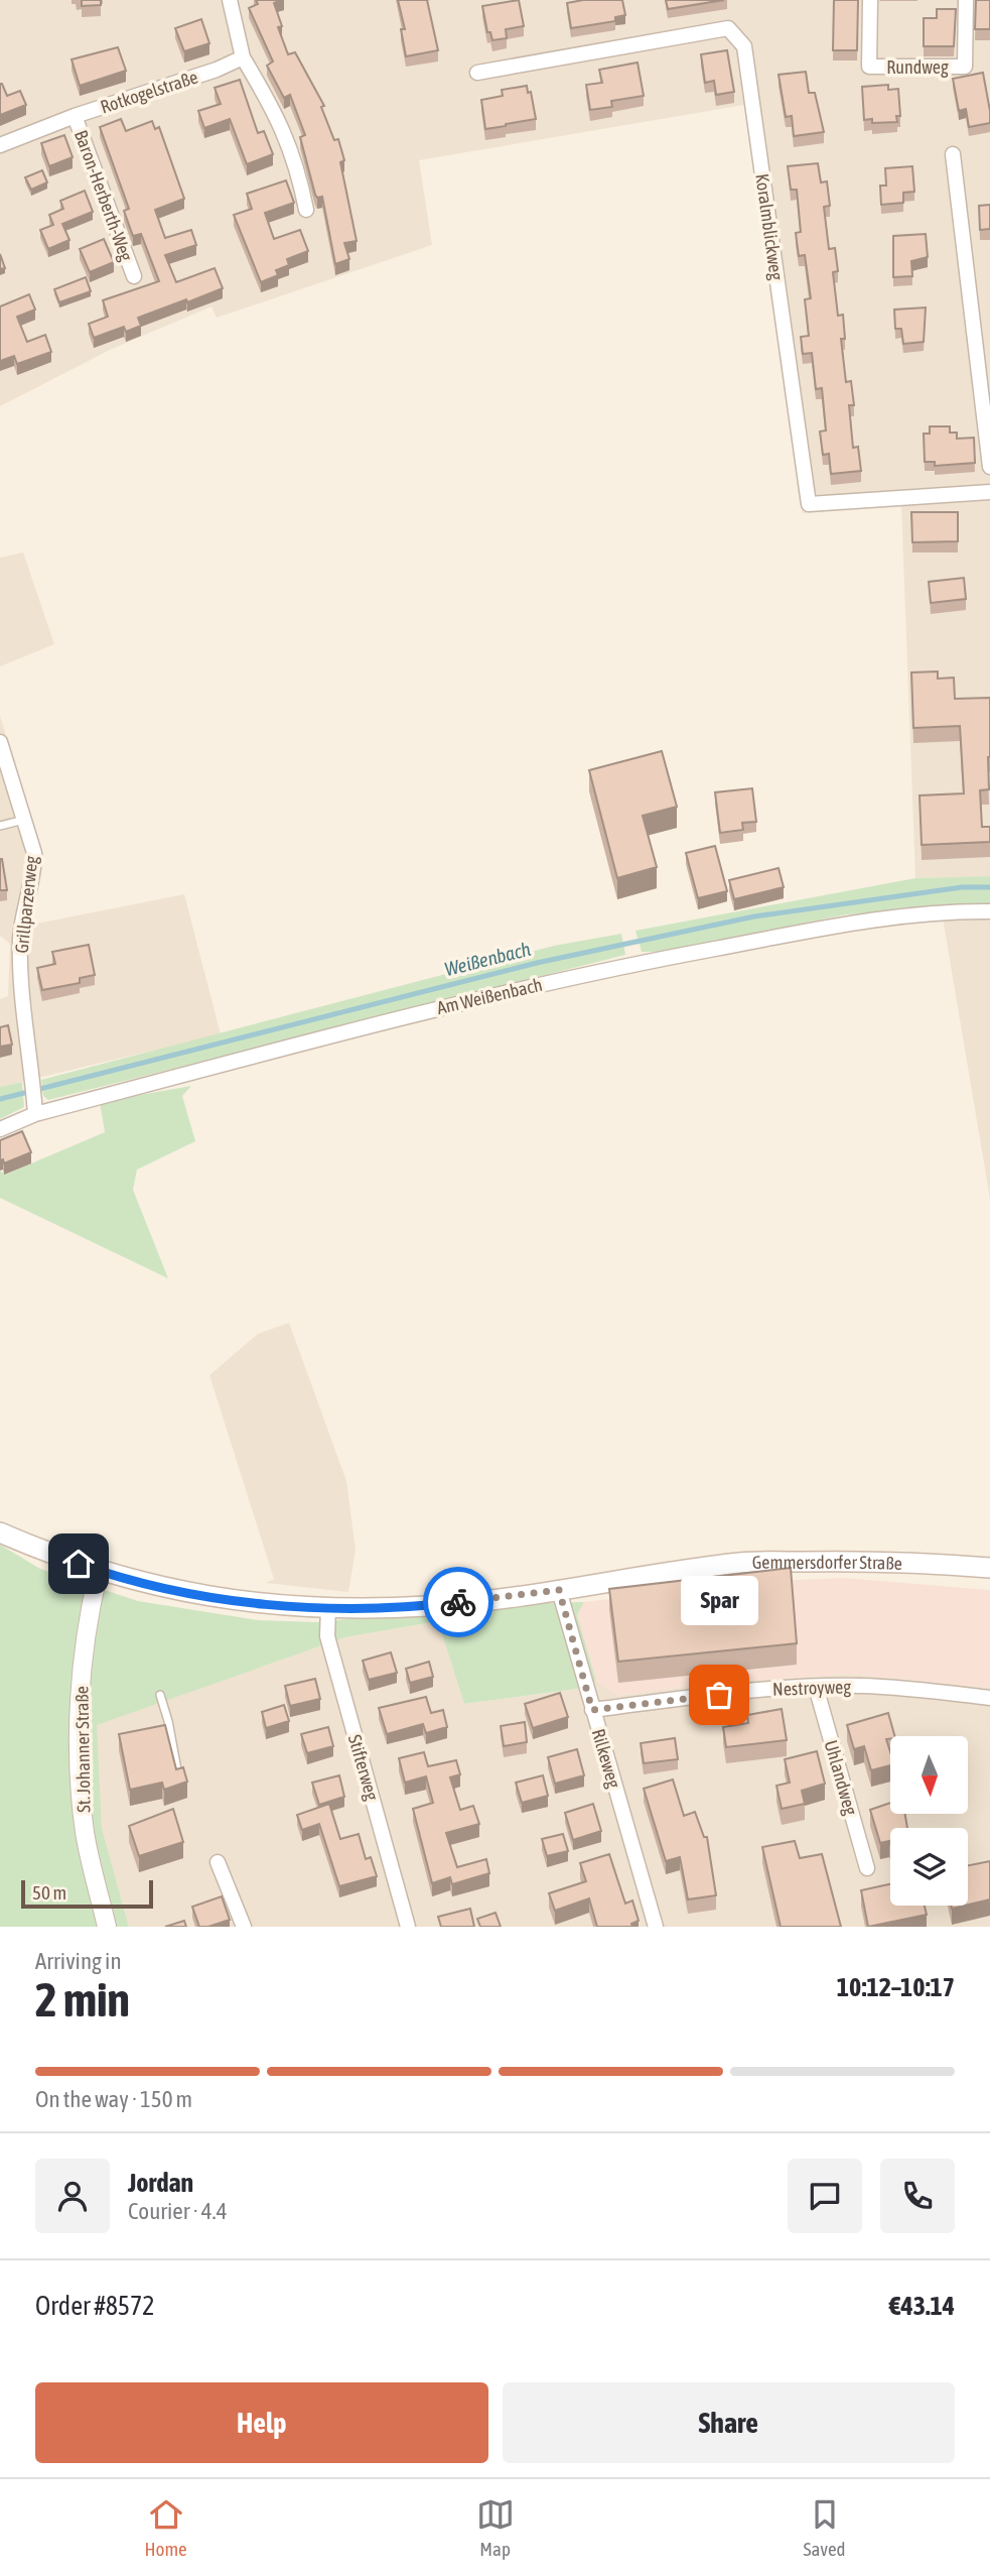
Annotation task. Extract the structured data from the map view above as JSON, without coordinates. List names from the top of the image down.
{
  "streets": {
    "main road": ["Gemmersdorfer Straße"],
    "street": [
      "Rundweg",
      "Rotkogelstraße",
      "Baron-Herberth-Weg",
      "Koralmblickweg",
      "Grillparzerweg",
      "Am Weißenbach",
      "Nestroyweg",
      "St. Johanner Straße",
      "Rilkeweg",
      "Stifterweg",
      "Uhlandweg"
    ]
  },
  "crossings": [
    ["Rotkogelstraße", "Baron-Herberth-Weg"],
    ["Grillparzerweg", "Am Weißenbach"],
    ["Gemmersdorfer Straße", "St. Johanner Straße"],
    ["Gemmersdorfer Straße", "Rilkeweg"],
    ["Gemmersdorfer Straße", "Stifterweg"],
    ["Nestroyweg", "Rilkeweg"],
    ["Nestroyweg", "Uhlandweg"]
  ],
  "water": ["Weißenbach"],
  "places": ["Spar"],
  "scale_bar": "50 m",
  "north": "bottom",
  "page": {
    "bubble": "Spar",
    "scale": "50 m",
    "heading": ["2 min", "Arriving in", "10:12–10:17"],
    "panel": [
      "Jordan",
      "Courier · 4.4",
      "Order #8572",
      "€43.14"
    ],
    "bar": "On the way · 150 m",
    "buttons": ["Help", "Share"],
    "tabs": ["Home", "Map", "Saved"]
  }
}
